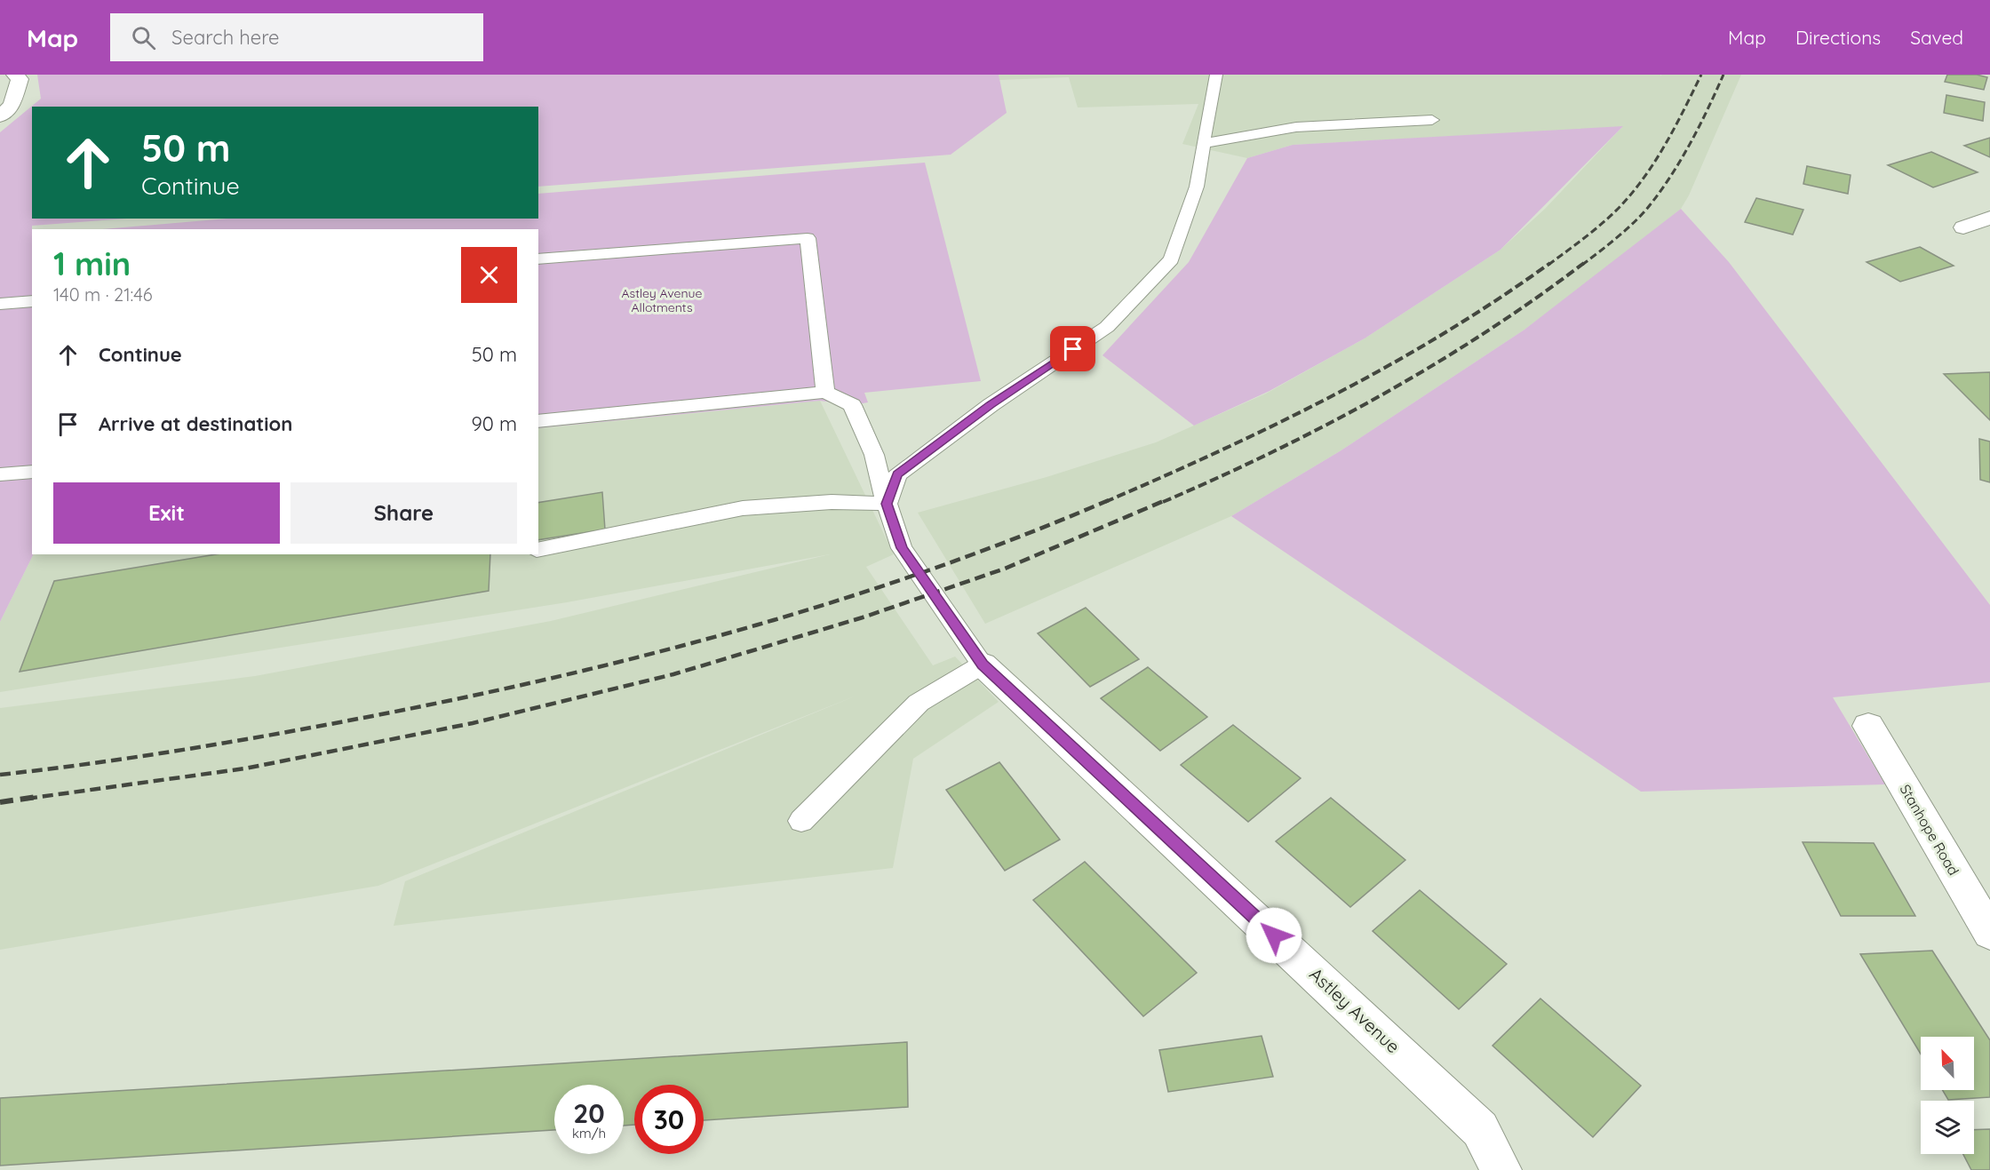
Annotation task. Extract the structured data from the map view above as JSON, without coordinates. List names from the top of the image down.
{
  "streets": {
    "street": ["Stanhope Road", "Astley Avenue"]
  },
  "parks": ["Astley Avenue Allotments"],
  "north": "top left",
  "page": {
    "header": "Map",
    "search": "Search here",
    "nav": ["Map", "Directions", "Saved"],
    "turn": ["50 m", "Continue"],
    "heading": ["1 min", "140 m · 21:46"],
    "list": [
      {
        "name": "Continue",
        "value": "50 m"
      },
      {
        "name": "Arrive at destination",
        "value": "90 m"
      }
    ],
    "buttons": ["Exit", "Share"],
    "speed": "20 km/h",
    "limit": "30"
  }
}
